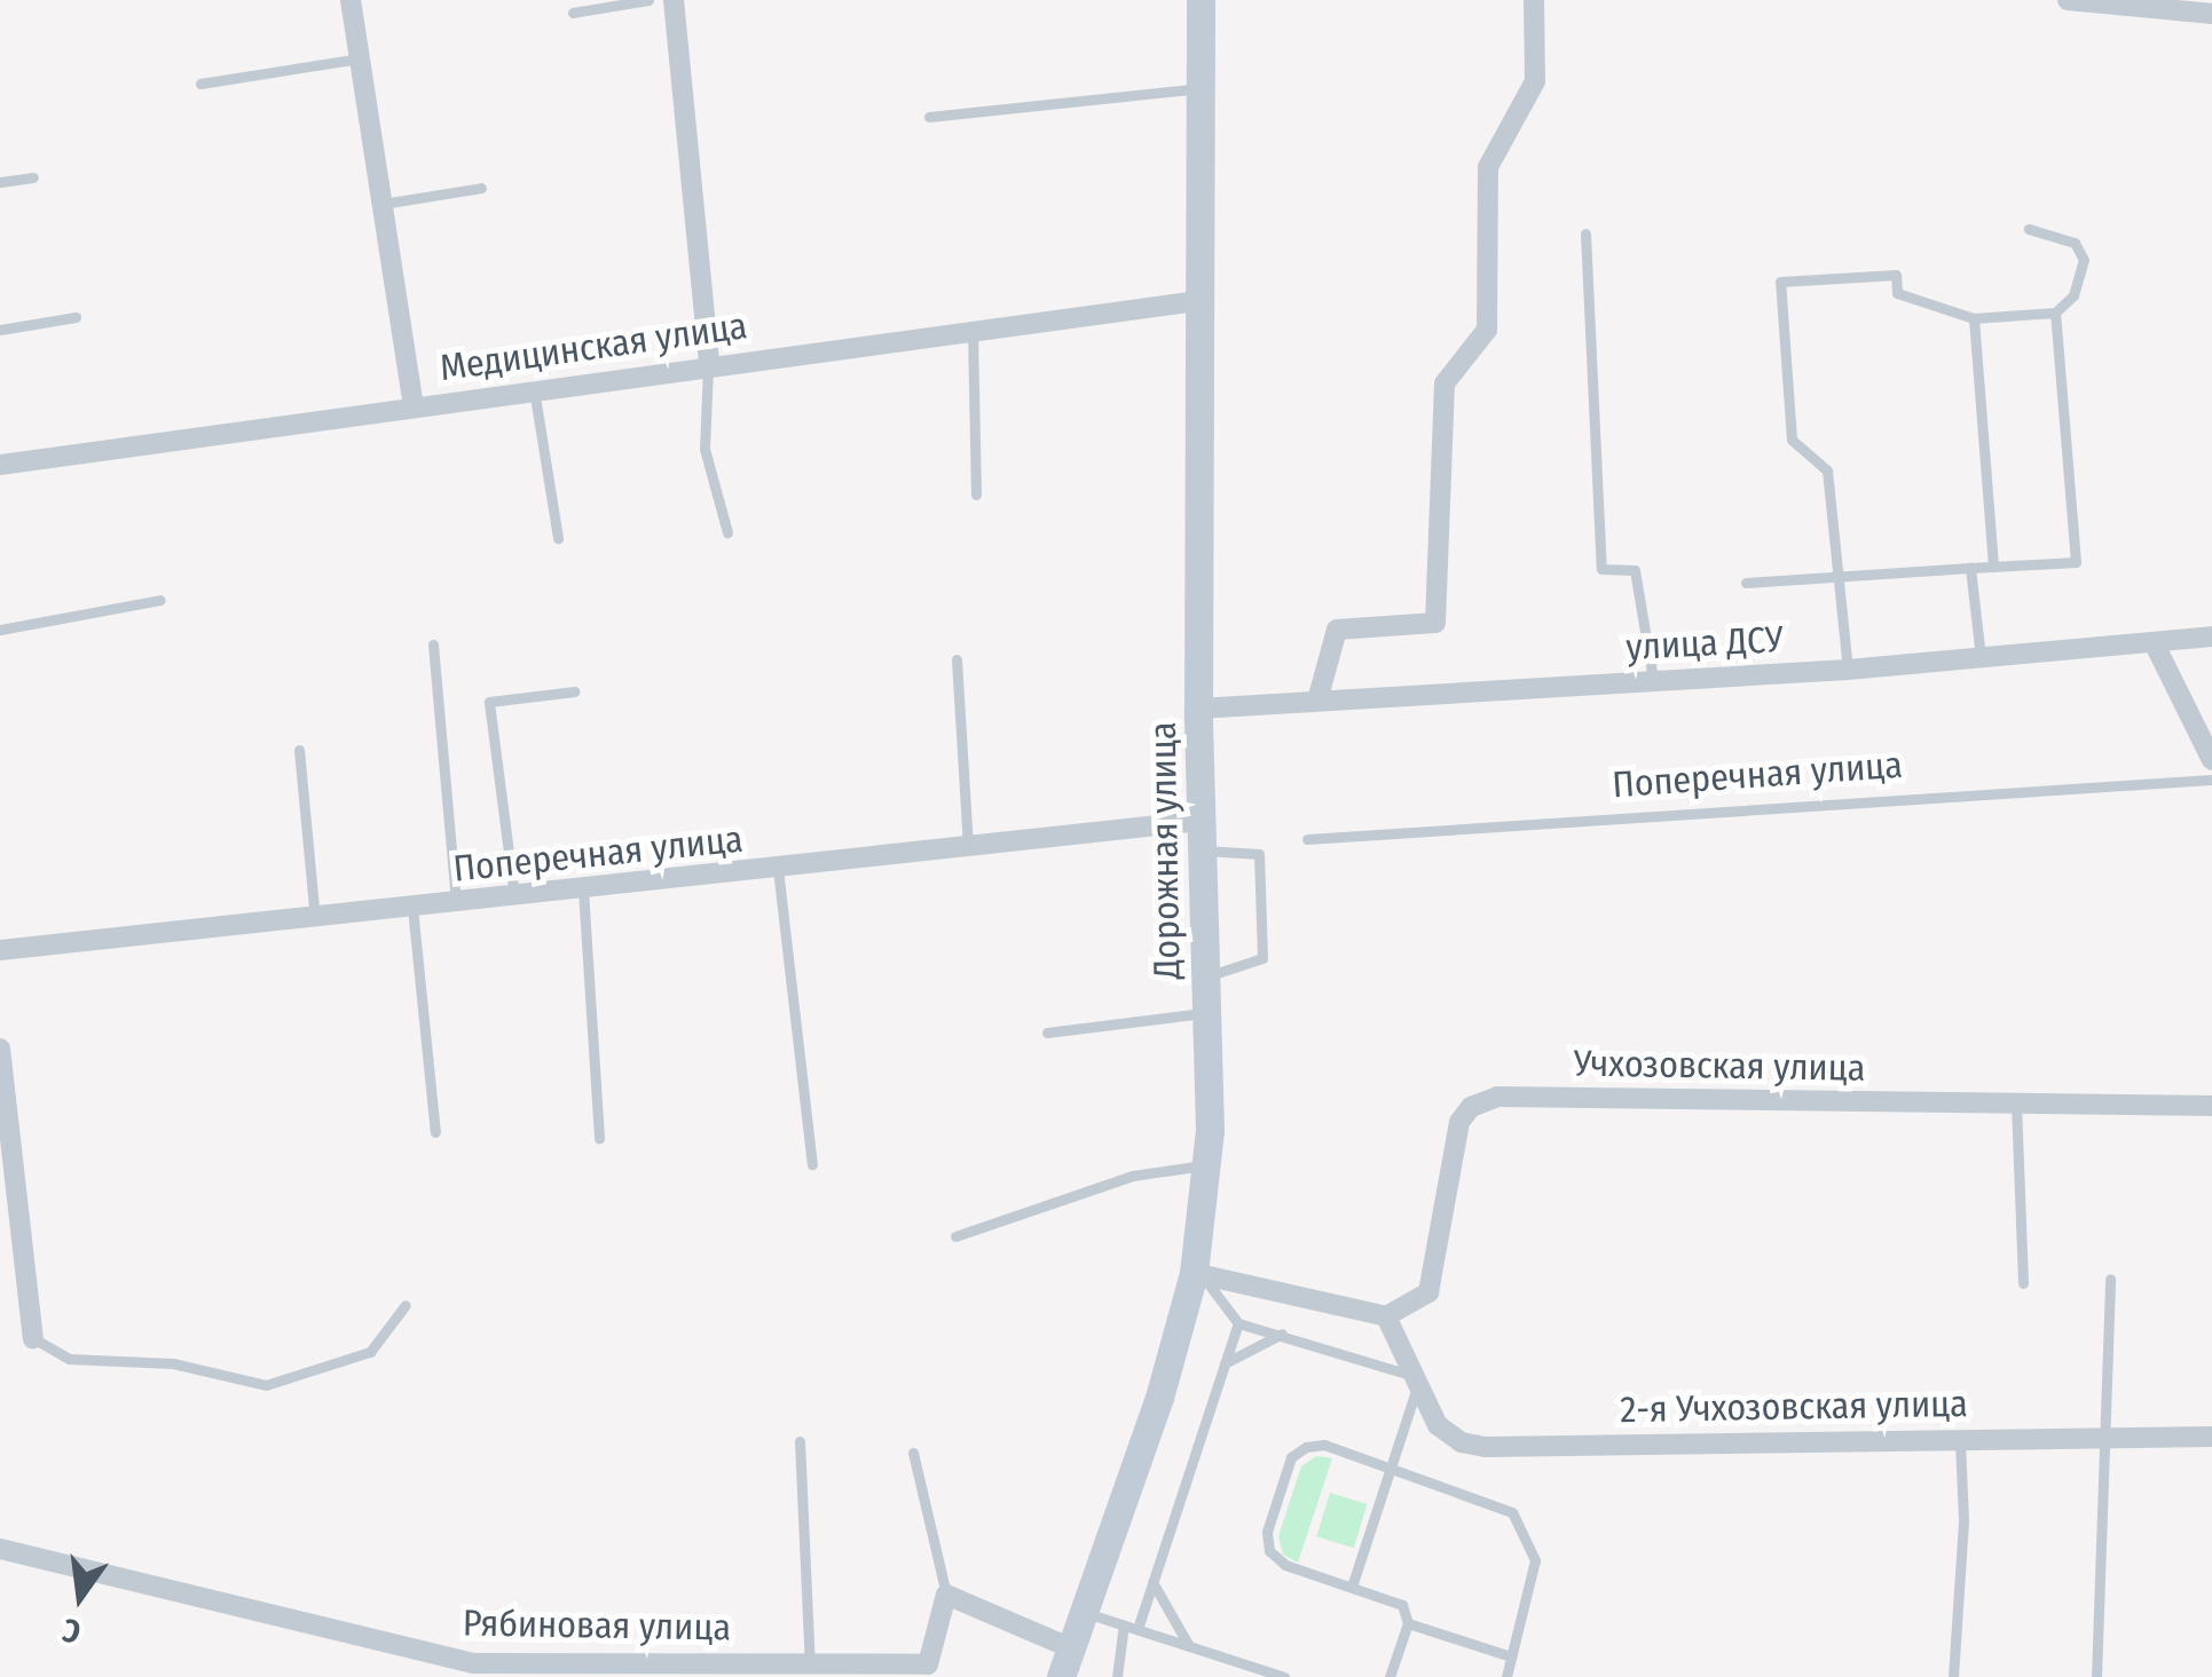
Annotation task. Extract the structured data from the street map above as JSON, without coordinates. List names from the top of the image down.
{
  "streets": {
    "street": [
      "Медицинская улица",
      "улица ДСУ",
      "Поперечная улица",
      "Дорожная улица",
      "Учхозовская улица",
      "2-я Учхозовская улица",
      "Рябиновая улица"
    ]
  },
  "crossings": [
    ["Медицинская улица", "Дорожная улица"],
    ["улица ДСУ", "Дорожная улица"],
    ["Поперечная улица", "Дорожная улица"],
    ["Учхозовская улица", "2-я Учхозовская улица"]
  ],
  "north": "bottom"
}
